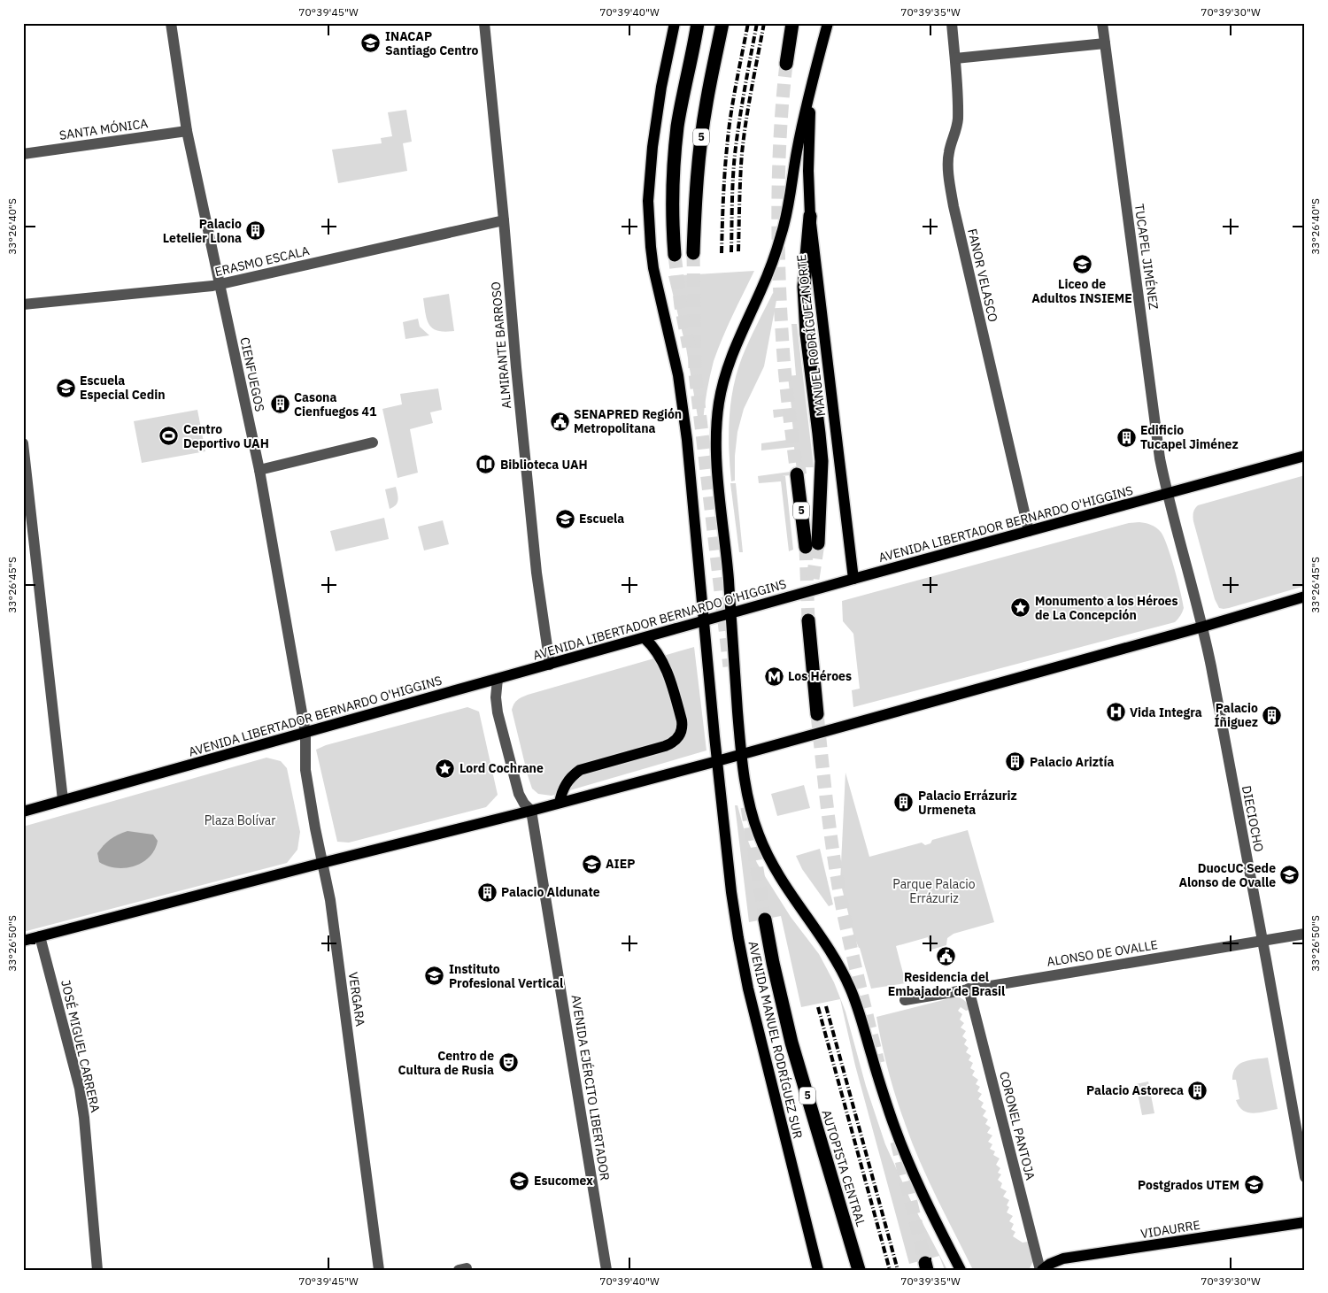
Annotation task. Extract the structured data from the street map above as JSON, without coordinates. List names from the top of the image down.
{
  "streets": {
    "highway": ["5", "AUTOPISTA CENTRAL"],
    "main road": [
      "MANUEL RODRÍGUEZ NORTE",
      "AVENIDA LIBERTADOR BERNARDO O'HIGGINS",
      "AVENIDA MANUEL RODRÍGUEZ SUR",
      "VIDAURRE"
    ],
    "street": [
      "SANTA MÓNICA",
      "TUCAPEL JIMÉNEZ",
      "ERASMO ESCALA",
      "FANOR VELASCO",
      "ALMIRANTE BARROSO",
      "CIENFUEGOS",
      "DIECIOCHO",
      "ALONSO DE OVALLE",
      "VERGARA",
      "JOSÉ MIGUEL CARRERA",
      "AVENIDA EJÉRCITO LIBERTADOR",
      "CORONEL PANTOJA"
    ]
  },
  "crossings": [
    ["SANTA MÓNICA", "CIENFUEGOS"],
    ["5", "MANUEL RODRÍGUEZ NORTE"],
    ["TUCAPEL JIMÉNEZ", "AVENIDA LIBERTADOR BERNARDO O'HIGGINS"],
    ["TUCAPEL JIMÉNEZ", "DIECIOCHO"],
    ["ERASMO ESCALA", "ALMIRANTE BARROSO"],
    ["ERASMO ESCALA", "CIENFUEGOS"],
    ["FANOR VELASCO", "AVENIDA LIBERTADOR BERNARDO O'HIGGINS"],
    ["MANUEL RODRÍGUEZ NORTE", "AVENIDA LIBERTADOR BERNARDO O'HIGGINS"],
    ["ALMIRANTE BARROSO", "AVENIDA LIBERTADOR BERNARDO O'HIGGINS"],
    ["CIENFUEGOS", "AVENIDA LIBERTADOR BERNARDO O'HIGGINS"],
    ["CIENFUEGOS", "VERGARA"],
    ["AVENIDA LIBERTADOR BERNARDO O'HIGGINS", "DIECIOCHO"],
    ["AVENIDA LIBERTADOR BERNARDO O'HIGGINS", "VERGARA"],
    ["AVENIDA LIBERTADOR BERNARDO O'HIGGINS", "AVENIDA MANUEL RODRÍGUEZ SUR"],
    ["AVENIDA LIBERTADOR BERNARDO O'HIGGINS", "AVENIDA EJÉRCITO LIBERTADOR"],
    ["DIECIOCHO", "ALONSO DE OVALLE"],
    ["ALONSO DE OVALLE", "CORONEL PANTOJA"],
    ["CORONEL PANTOJA", "VIDAURRE"]
  ],
  "parks": ["Plaza Bolívar", "Parque Palacio Errázuriz"],
  "places": {
    "school or university": [
      "INACAP Santiago Centro",
      "Liceo de Adultos INSIEME",
      "Escuela Especial Cedin",
      "Escuela",
      "AIEP",
      "DuocUC Sede Alonso de Ovalle",
      "Instituto Profesional Vertical",
      "Esucomex",
      "Postgrados UTEM"
    ],
    "building": [
      "Palacio Letelier Llona",
      "Casona Cienfuegos 41",
      "Edificio Tucapel Jiménez",
      "Palacio Íñiguez",
      "Palacio Ariztía",
      "Palacio Errázuriz Urmeneta",
      "Palacio Aldunate",
      "Palacio Astoreca"
    ],
    "public building": ["SENAPRED Región Metropolitana", "Residencia del Embajador de Brasil"],
    "sports": ["Centro Deportivo UAH"],
    "library": ["Biblioteca UAH"],
    "place": ["Monumento a los Héroes de La Concepción", "Lord Cochrane"],
    "metro station": ["Los Héroes"],
    "hospital": ["Vida Integra"],
    "theatre": ["Centro de Cultura de Rusia"]
  },
  "coordinates": [
    "70°39'45\"W",
    "70°39'40\"W",
    "70°39'35\"W",
    "70°39'30\"W",
    "33°26'40\"S",
    "33°26'45\"S",
    "33°26'50\"S"
  ]
}
